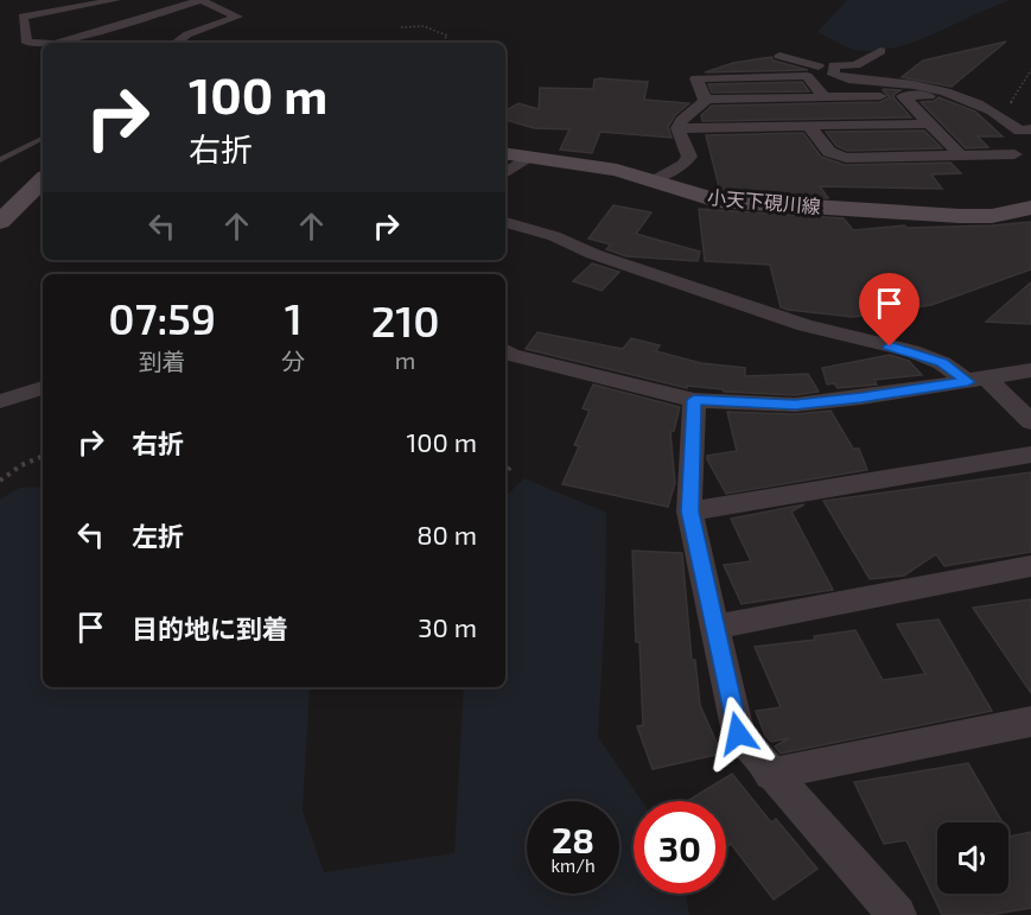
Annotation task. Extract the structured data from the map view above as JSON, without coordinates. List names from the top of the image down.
{
  "streets": {
    "main road": ["小天下硯川線"]
  },
  "page": {
    "turn": ["100 m", "右折"],
    "eta": [
      "07:59",
      "到着",
      "1",
      "分",
      "210",
      "m"
    ],
    "list": [
      {
        "name": "右折",
        "value": "100 m"
      },
      {
        "name": "左折",
        "value": "80 m"
      },
      {
        "name": "目的地に到着",
        "value": "30 m"
      }
    ],
    "speed": "28 km/h",
    "limit": "30"
  }
}
